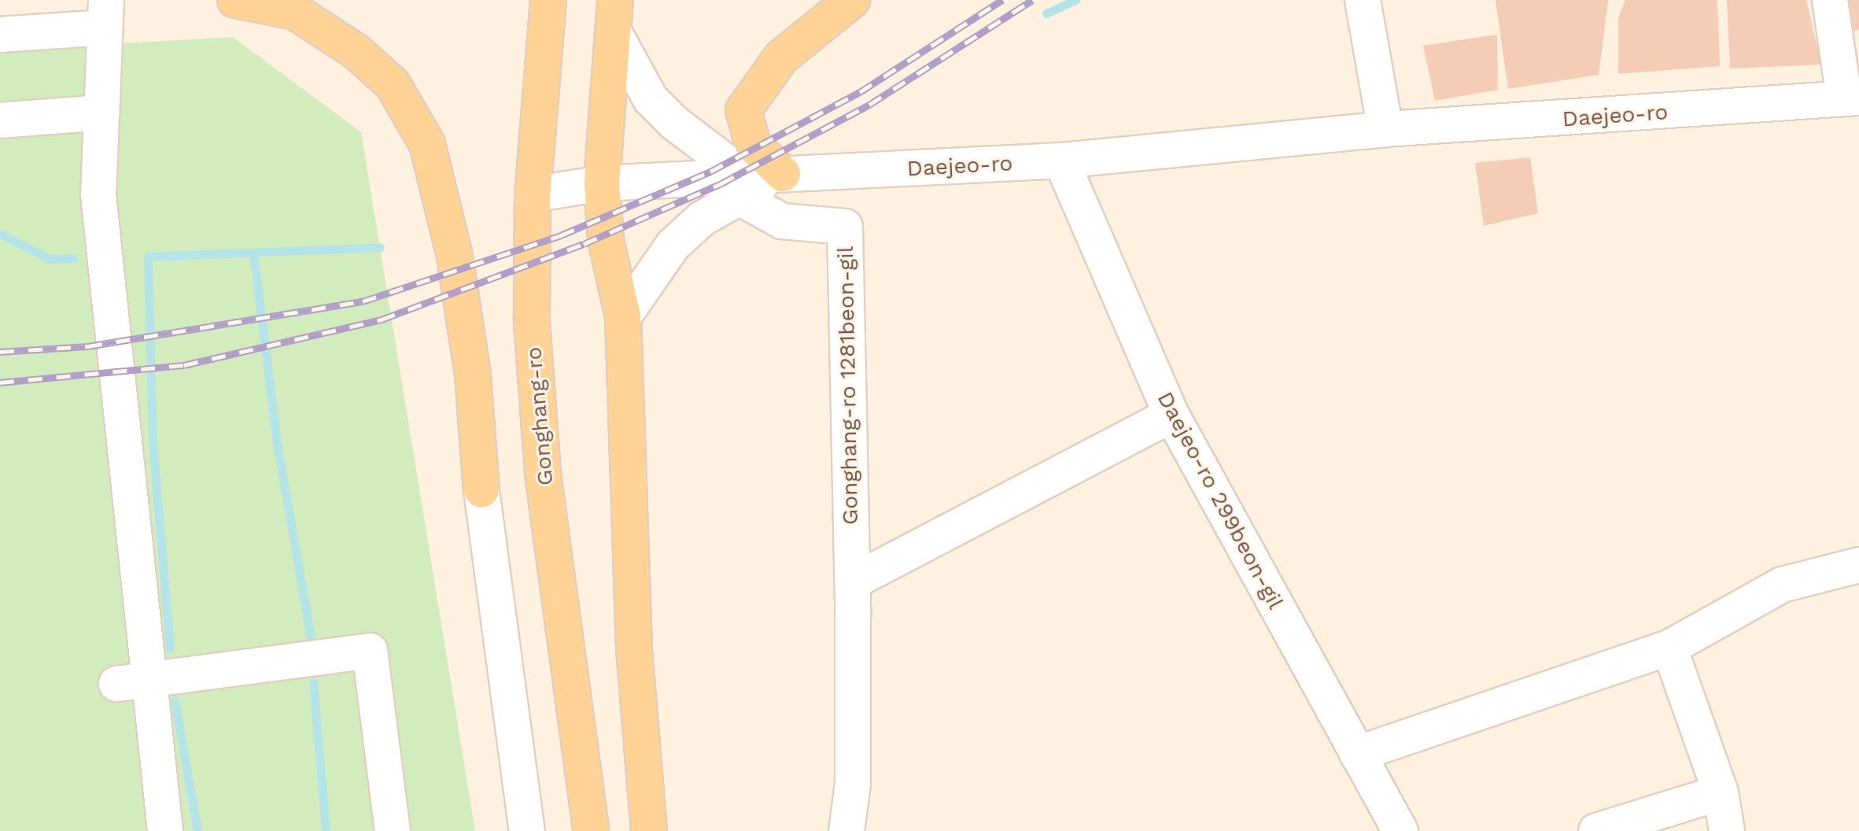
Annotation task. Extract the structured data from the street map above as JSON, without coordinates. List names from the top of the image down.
{
  "streets": {
    "main road": ["Gonghang-ro"],
    "street": ["Daejeo-ro", "Gonghang-ro 1281beon-gil", "Daejeo-ro 299beon-gil"]
  },
  "crossings": [
    ["Daejeo-ro", "Daejeo-ro 299beon-gil"]
  ]
}
